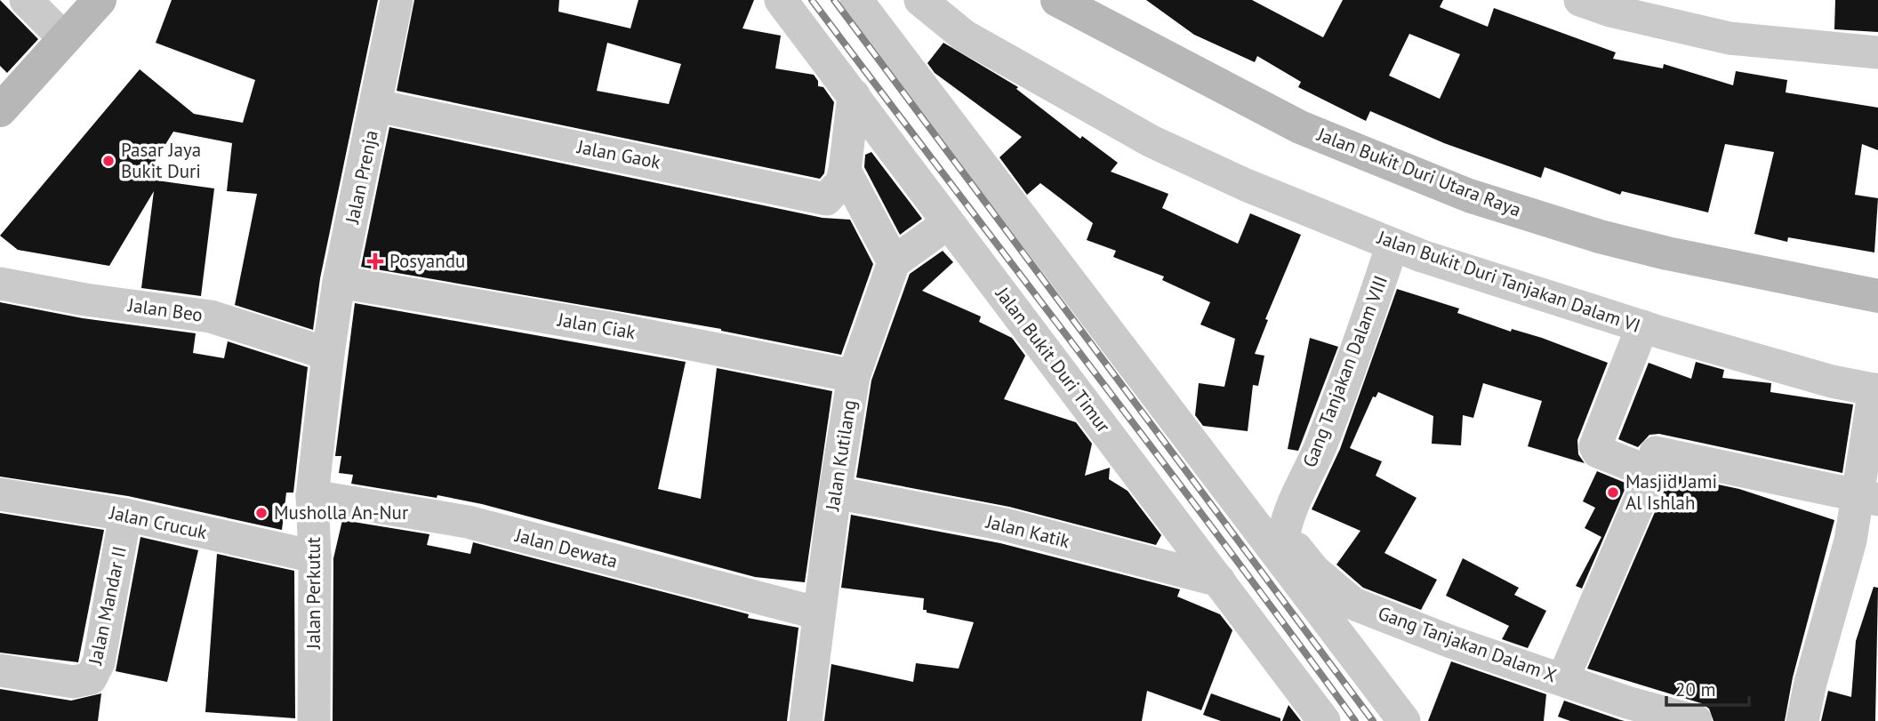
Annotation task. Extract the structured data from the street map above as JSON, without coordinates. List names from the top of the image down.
{
  "streets": {
    "street": [
      "Jalan Gaok",
      "Jalan Bukit Duri Utara Raya",
      "Jalan Prenja",
      "Jalan Bukit Duri Tanjakan Dalam VI",
      "Jalan Beo",
      "Jalan Ciak",
      "Jalan Bukit Duri Timur",
      "Gang Tanjakan Dalam VIII",
      "Jalan Kutilang",
      "Jalan Crucuk",
      "Jalan Katik",
      "Jalan Dewata",
      "Jalan Perkutut",
      "Jalan Mandar II",
      "Gang Tanjakan Dalam X"
    ]
  },
  "crossings": [
    ["Jalan Gaok", "Jalan Prenja"],
    ["Jalan Gaok", "Jalan Bukit Duri Timur"],
    ["Jalan Prenja", "Jalan Beo"],
    ["Jalan Prenja", "Jalan Ciak"],
    ["Jalan Prenja", "Jalan Perkutut"],
    ["Jalan Bukit Duri Tanjakan Dalam VI", "Gang Tanjakan Dalam VIII"],
    ["Jalan Beo", "Jalan Perkutut"],
    ["Jalan Ciak", "Jalan Kutilang"],
    ["Jalan Bukit Duri Timur", "Jalan Katik"],
    ["Gang Tanjakan Dalam VIII", "Gang Tanjakan Dalam X"],
    ["Jalan Kutilang", "Jalan Katik"],
    ["Jalan Kutilang", "Jalan Dewata"],
    ["Jalan Crucuk", "Jalan Perkutut"],
    ["Jalan Crucuk", "Jalan Mandar II"],
    ["Jalan Dewata", "Jalan Perkutut"]
  ],
  "places": {
    "other": ["Pasar Jaya Bukit Duri", "Masjid Jami Al Ishlah", "Musholla An-Nur"],
    "health": ["Posyandu"]
  },
  "scale_bar": "20 m"
}
